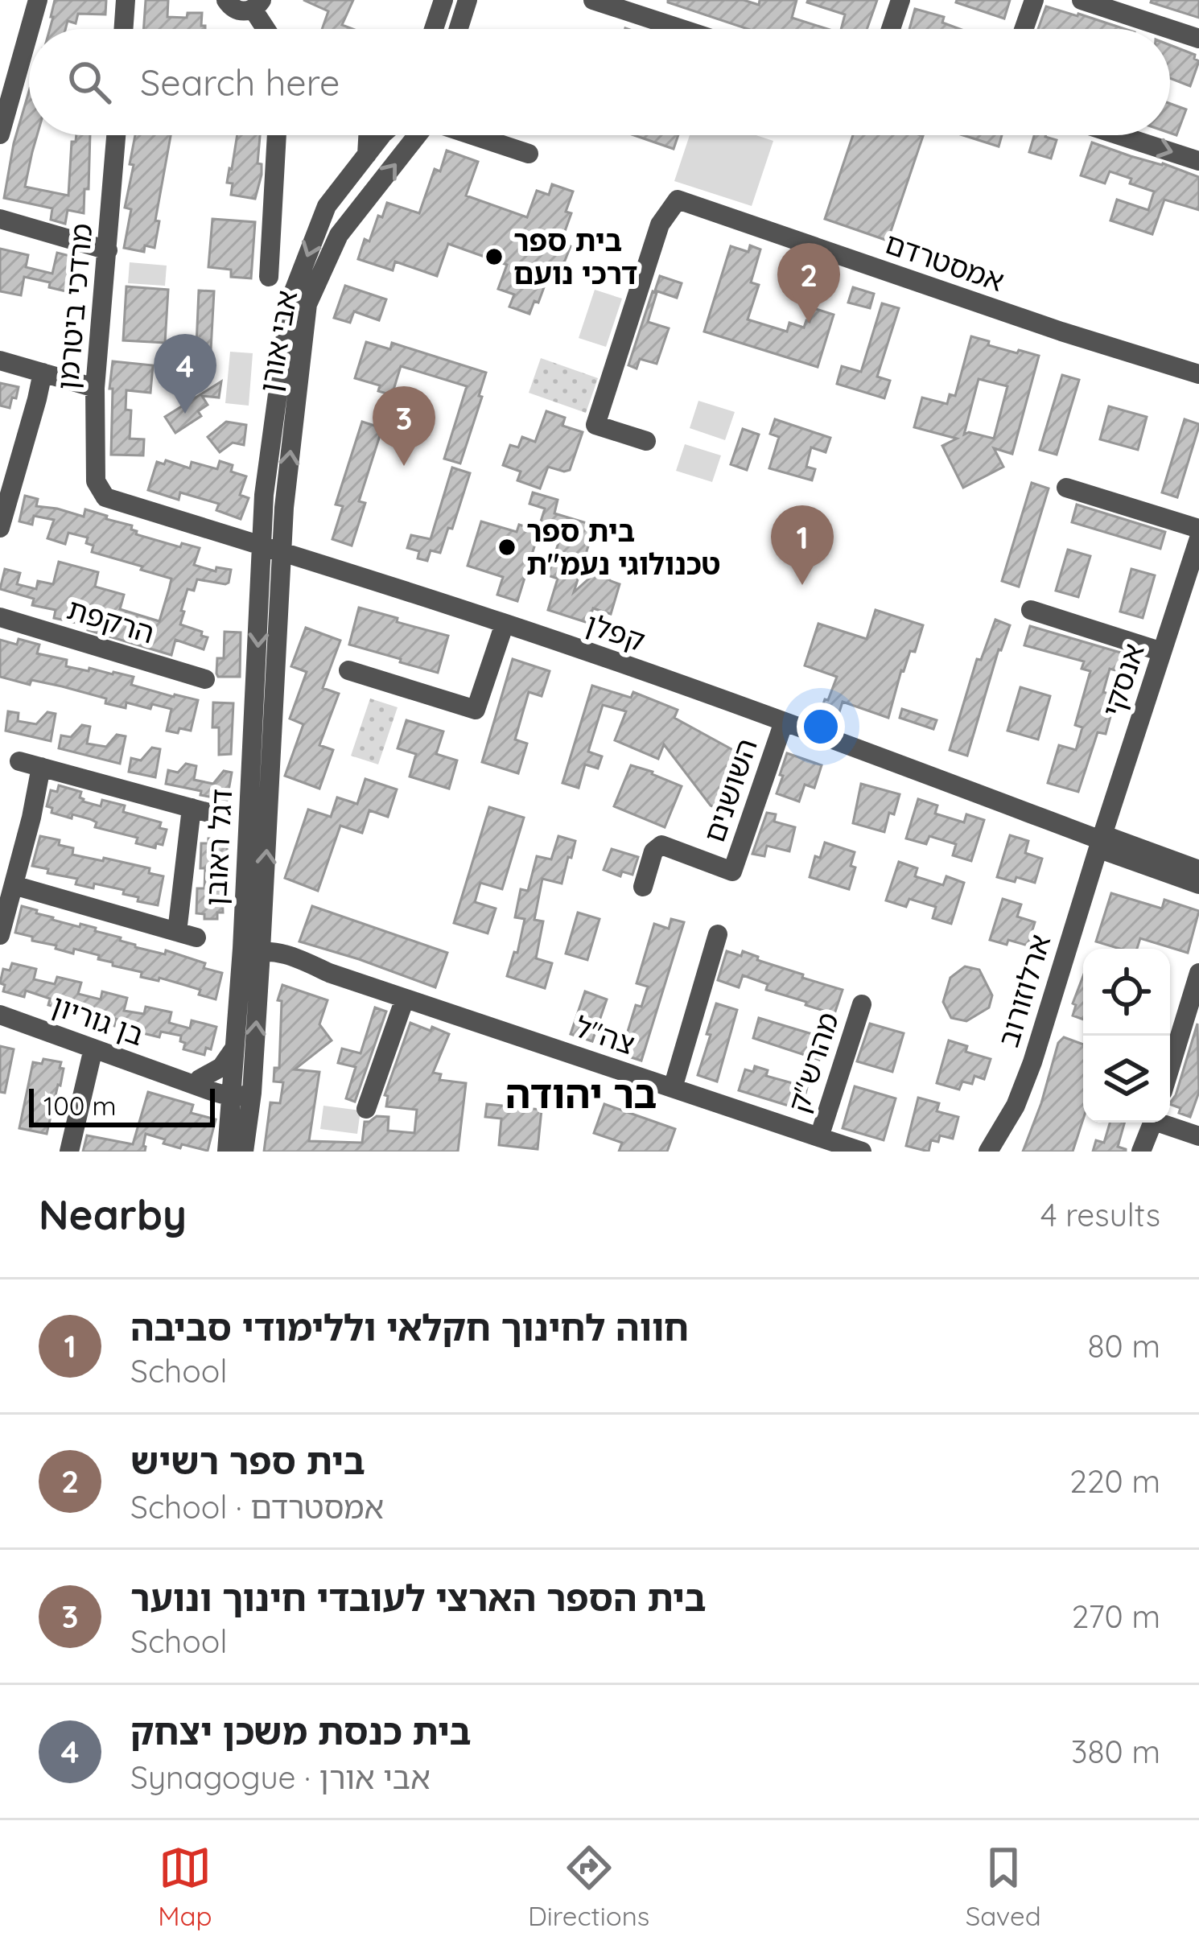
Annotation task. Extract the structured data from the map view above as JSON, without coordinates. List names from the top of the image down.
{
  "streets": {
    "street": [
      "אמסטרדם",
      "מרדכי ביטרמן",
      "אבי אורן",
      "הרקפת",
      "קפלן",
      "אנסקי",
      "השושנים",
      "דגל ראובן",
      "ארלוזורוב",
      "בן גוריון",
      "צה\"ל",
      "מהרש\"ק"
    ]
  },
  "crossings": [
    ["מרדכי ביטרמן", "קפלן"],
    ["אבי אורן", "קפלן"],
    ["אבי אורן", "דגל ראובן"],
    ["קפלן", "אנסקי"],
    ["קפלן", "השושנים"],
    ["קפלן", "דגל ראובן"],
    ["קפלן", "ארלוזורוב"],
    ["אנסקי", "ארלוזורוב"],
    ["דגל ראובן", "בן גוריון"],
    ["דגל ראובן", "צה\"ל"],
    ["צה\"ל", "מהרש\"ק"]
  ],
  "districts": ["בר יהודה"],
  "places": ["בית ספר דרכי נועם", "בית ספר טכנולוגי נעמ\"ת"],
  "scale_bar": "100 m",
  "page": {
    "search": "Search here",
    "pins": [
      "2",
      "4",
      "3",
      "1"
    ],
    "scale": "100 m",
    "heading": ["Nearby", "4 results"],
    "list": [
      {
        "mark": "1",
        "name": "חווה לחינוך חקלאי וללימודי סביבה",
        "note": "School",
        "value": "80 m"
      },
      {
        "mark": "2",
        "name": "בית ספר רשיש",
        "note": "School · אמסטרדם",
        "value": "220 m"
      },
      {
        "mark": "3",
        "name": "בית הספר הארצי לעובדי חינוך ונוער",
        "note": "School",
        "value": "270 m"
      },
      {
        "mark": "4",
        "name": "בית כנסת משכן יצחק",
        "note": "Synagogue · אבי אורן",
        "value": "380 m"
      }
    ],
    "nav": ["Map", "Directions", "Saved"]
  }
}
